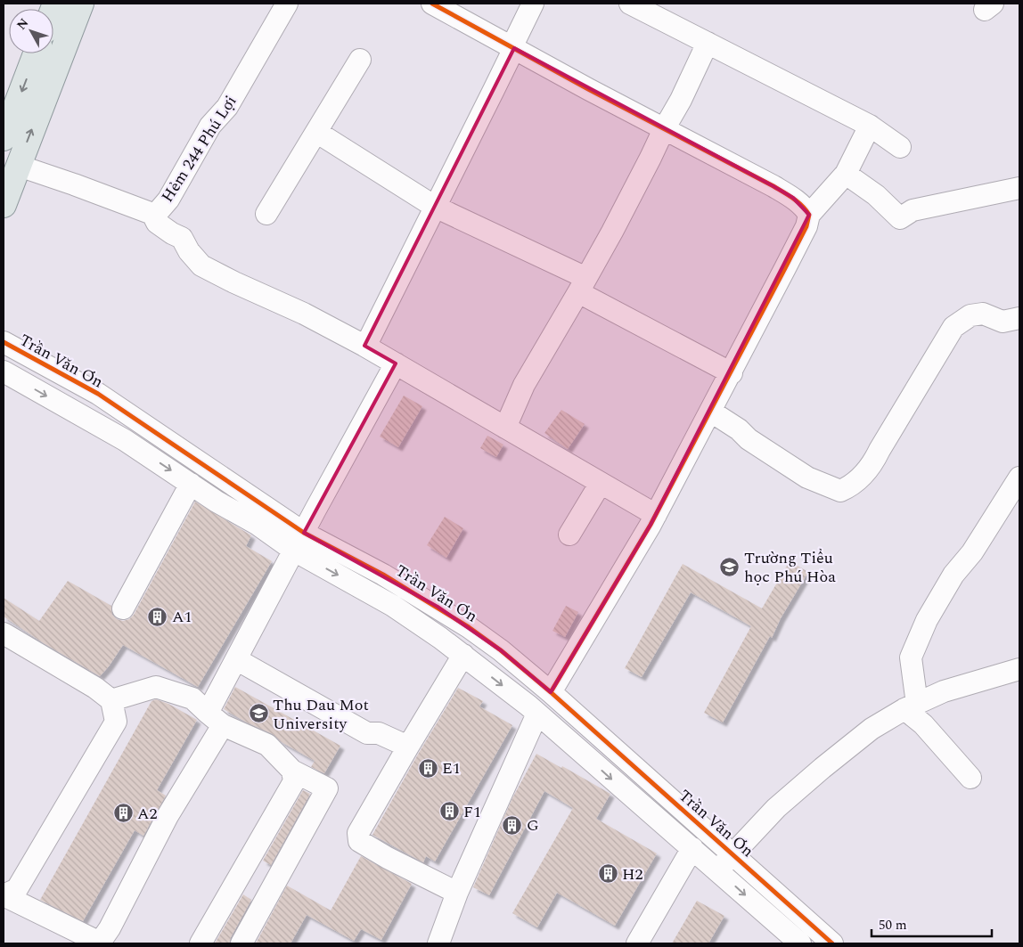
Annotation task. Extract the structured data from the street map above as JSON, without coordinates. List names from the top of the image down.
{
  "streets": {
    "street": ["Hẻm 244 Phú Lợi", "Trần Văn Ơn"]
  },
  "places": {
    "school or university": ["Trường Tiểu học Phú Hòa", "Thu Dau Mot University"],
    "building": [
      "A1",
      "E1",
      "F1",
      "A2",
      "G",
      "H2"
    ]
  },
  "scale_bar": "50 m",
  "north": "top left"
}
